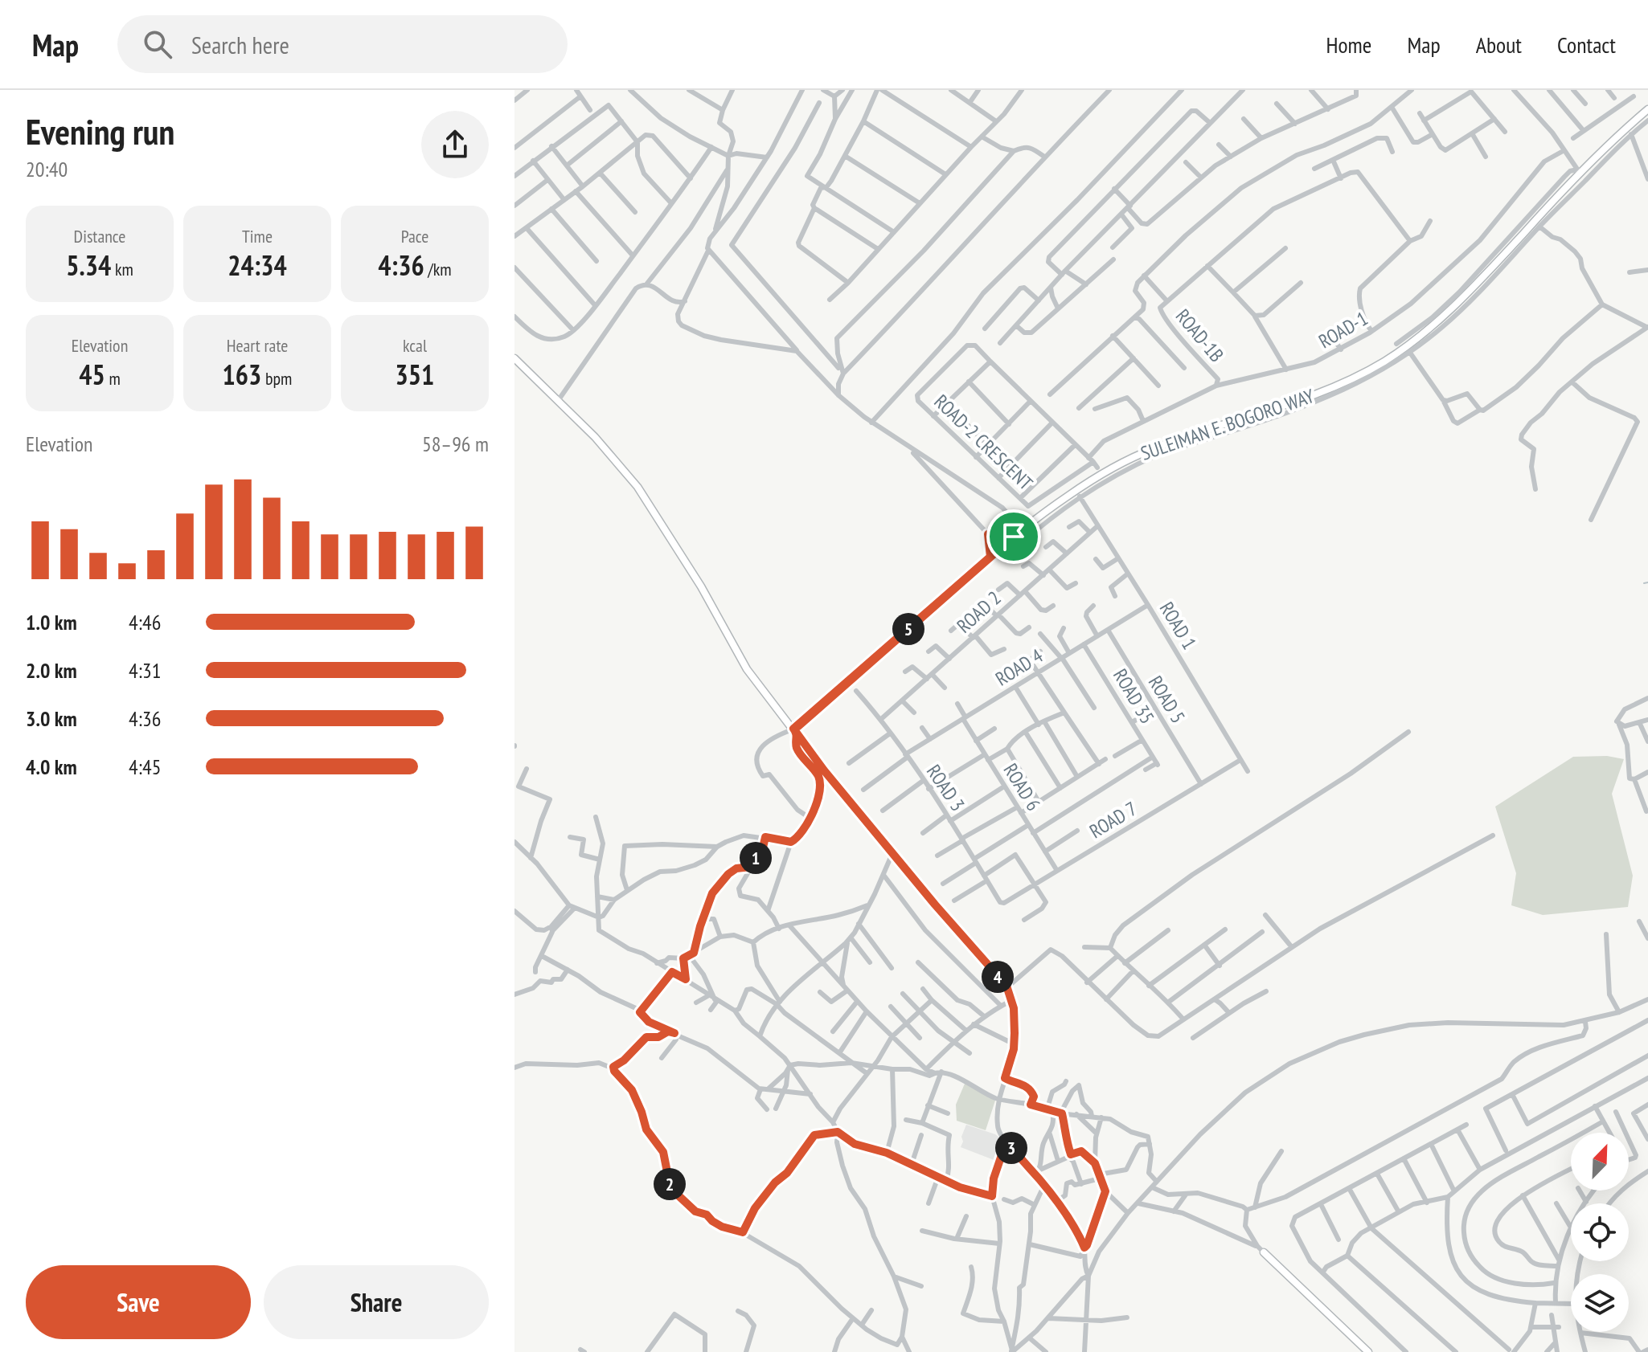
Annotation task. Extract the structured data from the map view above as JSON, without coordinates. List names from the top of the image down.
{
  "streets": {
    "main road": ["SULEIMAN E. BOGORO WAY"],
    "street": [
      "ROAD-1",
      "ROAD-1B",
      "ROAD-2 CRESCENT",
      "ROAD 2",
      "ROAD 1",
      "ROAD 4",
      "ROAD 35",
      "ROAD 5",
      "ROAD 6",
      "ROAD 3",
      "ROAD 7"
    ]
  },
  "crossings": [
    ["ROAD-1", "ROAD-1B"],
    ["ROAD-1", "ROAD-2 CRESCENT"],
    ["SULEIMAN E. BOGORO WAY", "ROAD 1"],
    ["ROAD 2", "ROAD 1"],
    ["ROAD 2", "ROAD 3"],
    ["ROAD 1", "ROAD 4"],
    ["ROAD 1", "ROAD 7"],
    ["ROAD 4", "ROAD 35"],
    ["ROAD 4", "ROAD 5"],
    ["ROAD 4", "ROAD 6"],
    ["ROAD 4", "ROAD 3"],
    ["ROAD 5", "ROAD 7"],
    ["ROAD 6", "ROAD 7"],
    ["ROAD 3", "ROAD 7"]
  ],
  "north": "top right",
  "page": {
    "header": "Map",
    "search": "Search here",
    "nav": [
      "Home",
      "Map",
      "About",
      "Contact"
    ],
    "heading": ["Evening run", "20:40"],
    "stats": [
      ["Distance", "5.34 km"],
      ["Time", "24:34"],
      ["Pace", "4:36 /km"],
      ["Elevation", "45 m"],
      ["Heart rate", "163 bpm"],
      ["kcal", "351"]
    ],
    "chart": ["Elevation", "58–96 m"],
    "list": [
      {
        "name": "1.0 km",
        "note": "4:46"
      },
      {
        "name": "2.0 km",
        "note": "4:31"
      },
      {
        "name": "3.0 km",
        "note": "4:36"
      },
      {
        "name": "4.0 km",
        "note": "4:45"
      }
    ],
    "pins": [
      "5",
      "1",
      "4",
      "3",
      "2"
    ],
    "buttons": ["Save", "Share"]
  }
}
